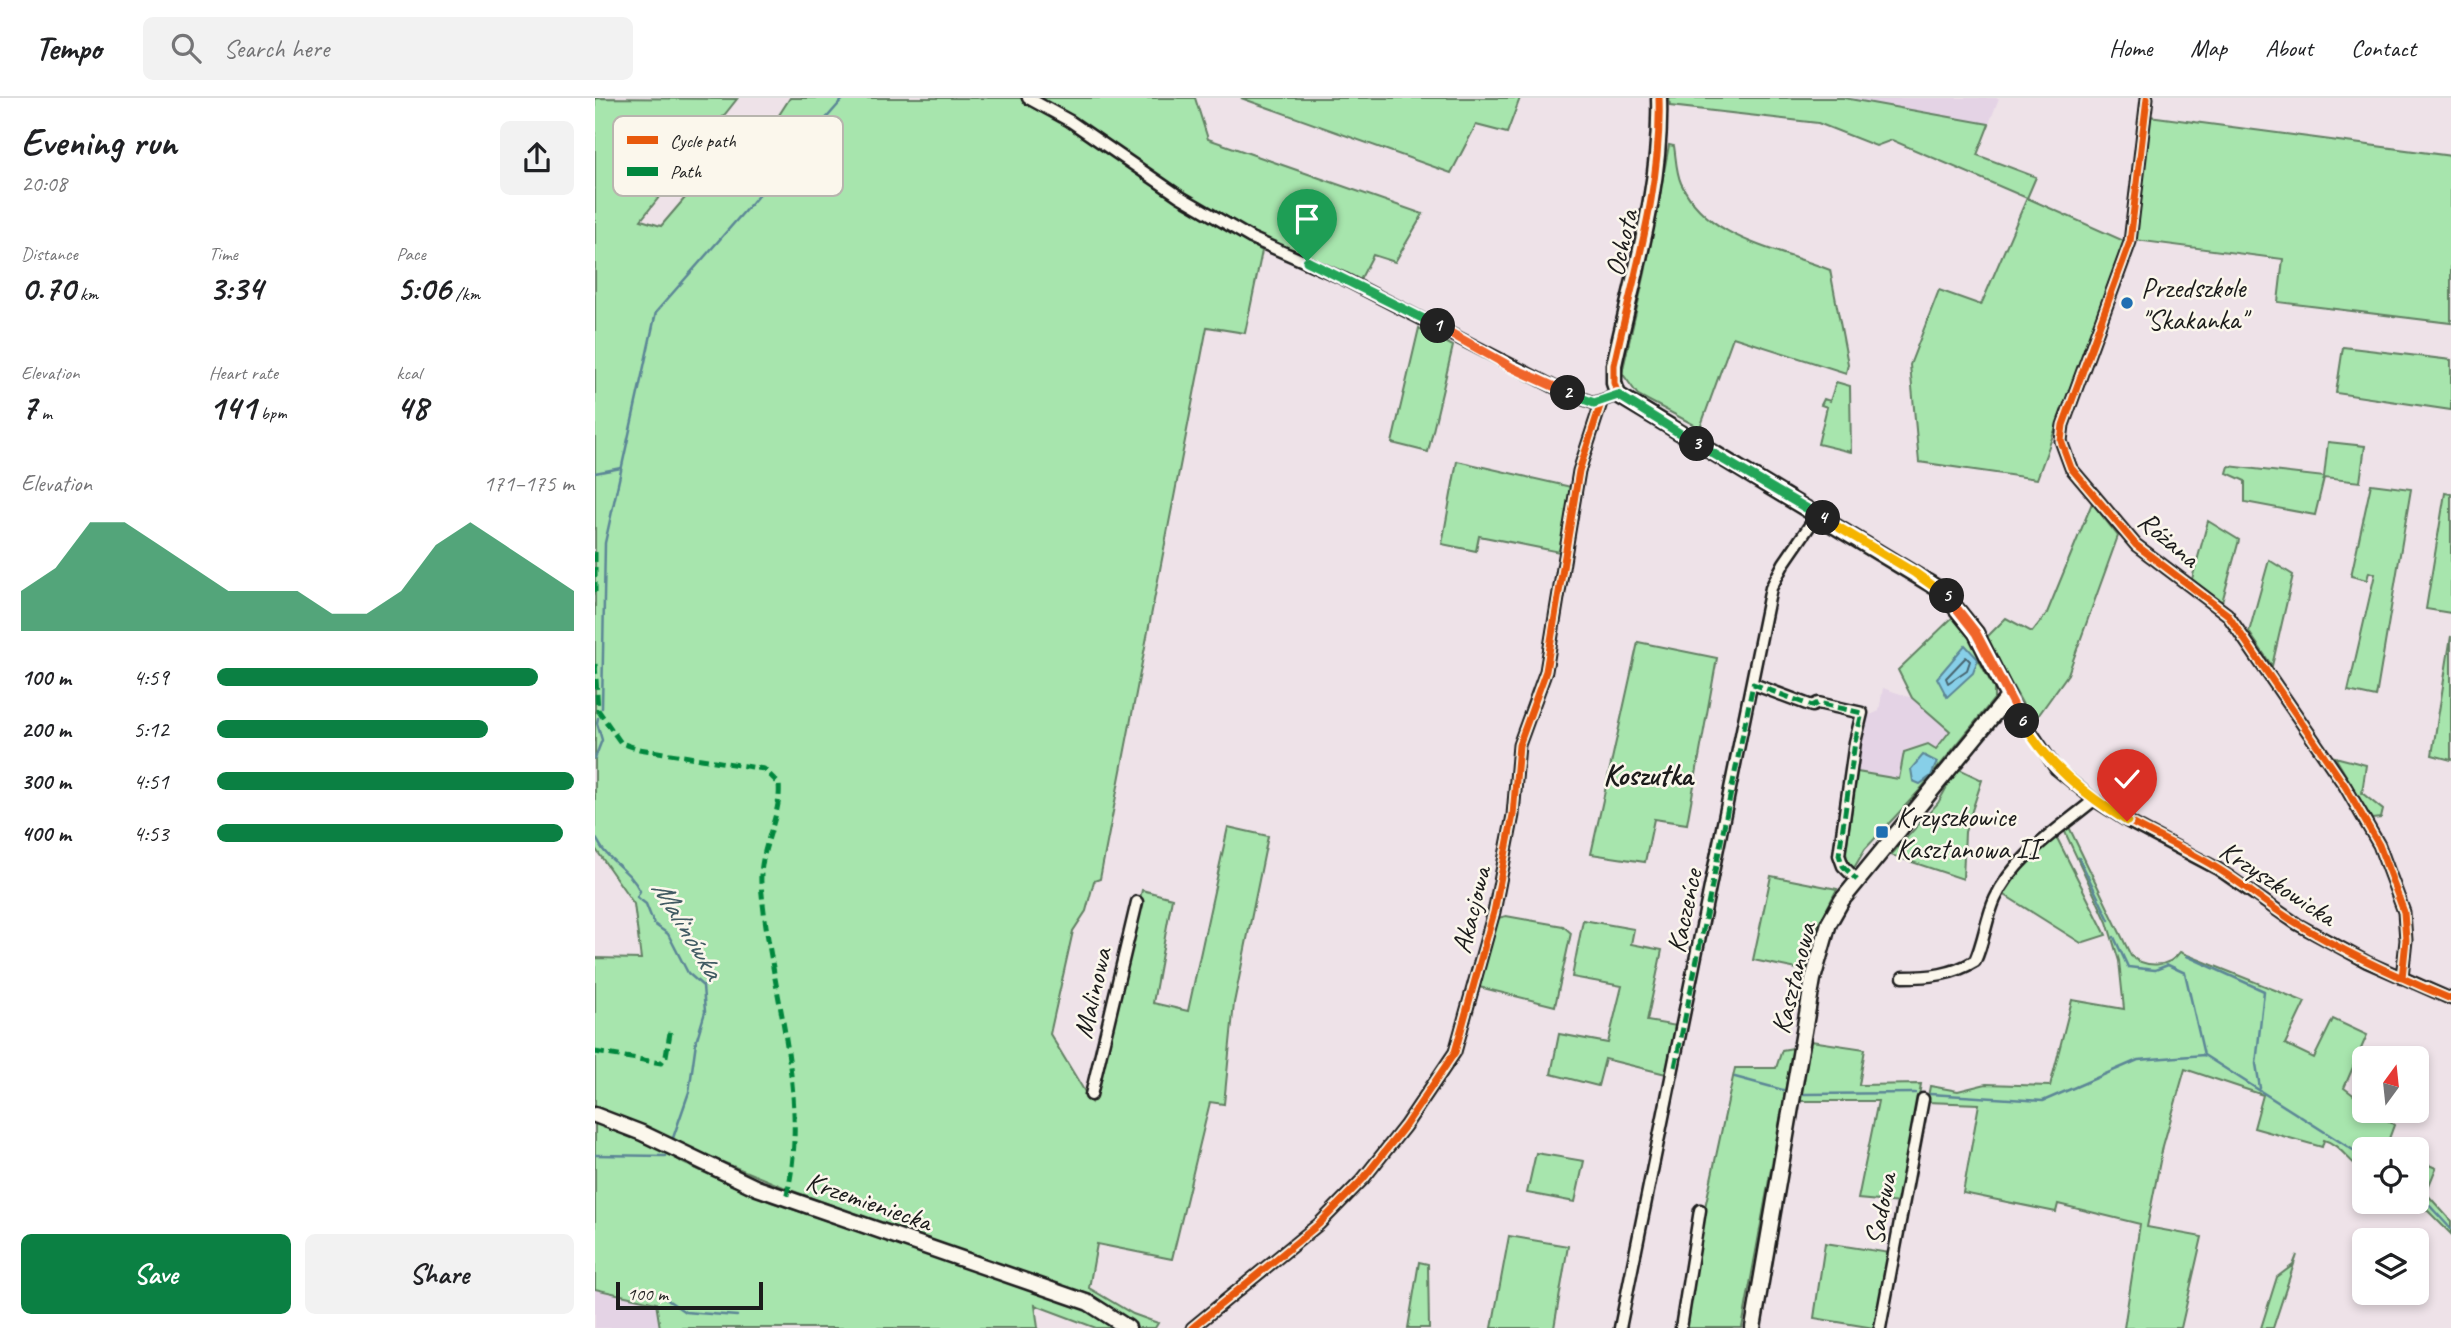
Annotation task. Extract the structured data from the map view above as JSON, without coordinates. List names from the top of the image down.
{
  "streets": {
    "street": [
      "Ochota",
      "Różana",
      "Krzyszkowicka",
      "Akacjowa",
      "Kaczeńce",
      "Kasztanowa",
      "Malinowa",
      "Krzemieniecka",
      "Sadowa"
    ]
  },
  "crossings": [
    ["Ochota", "Krzyszkowicka"],
    ["Różana", "Krzyszkowicka"],
    ["Krzyszkowicka", "Kaczeńce"],
    ["Krzyszkowicka", "Kasztanowa"]
  ],
  "districts": ["Koszutka"],
  "water": ["Malinówka"],
  "places": {
    "other": ["Przedszkole \"Skakanka\""],
    "transit": ["Krzyszkowice Kasztanowa II"]
  },
  "legend": ["Cycle path", "Path"],
  "scale_bar": "100 m",
  "north": "top",
  "page": {
    "header": "Tempo",
    "search": "Search here",
    "nav": [
      "Home",
      "Map",
      "About",
      "Contact"
    ],
    "heading": ["Evening run", "20:08"],
    "stats": [
      ["Distance", "0.70 km"],
      ["Time", "3:34"],
      ["Pace", "5:06 /km"],
      ["Elevation", "7 m"],
      ["Heart rate", "141 bpm"],
      ["kcal", "48"]
    ],
    "pins": [
      "1",
      "2",
      "3",
      "4",
      "5",
      "6"
    ],
    "chart": ["Elevation", "171–175 m"],
    "list": [
      {
        "name": "100 m",
        "note": "4:59"
      },
      {
        "name": "200 m",
        "note": "5:12"
      },
      {
        "name": "300 m",
        "note": "4:51"
      },
      {
        "name": "400 m",
        "note": "4:53"
      }
    ],
    "buttons": ["Save", "Share"],
    "scale": "100 m"
  }
}
